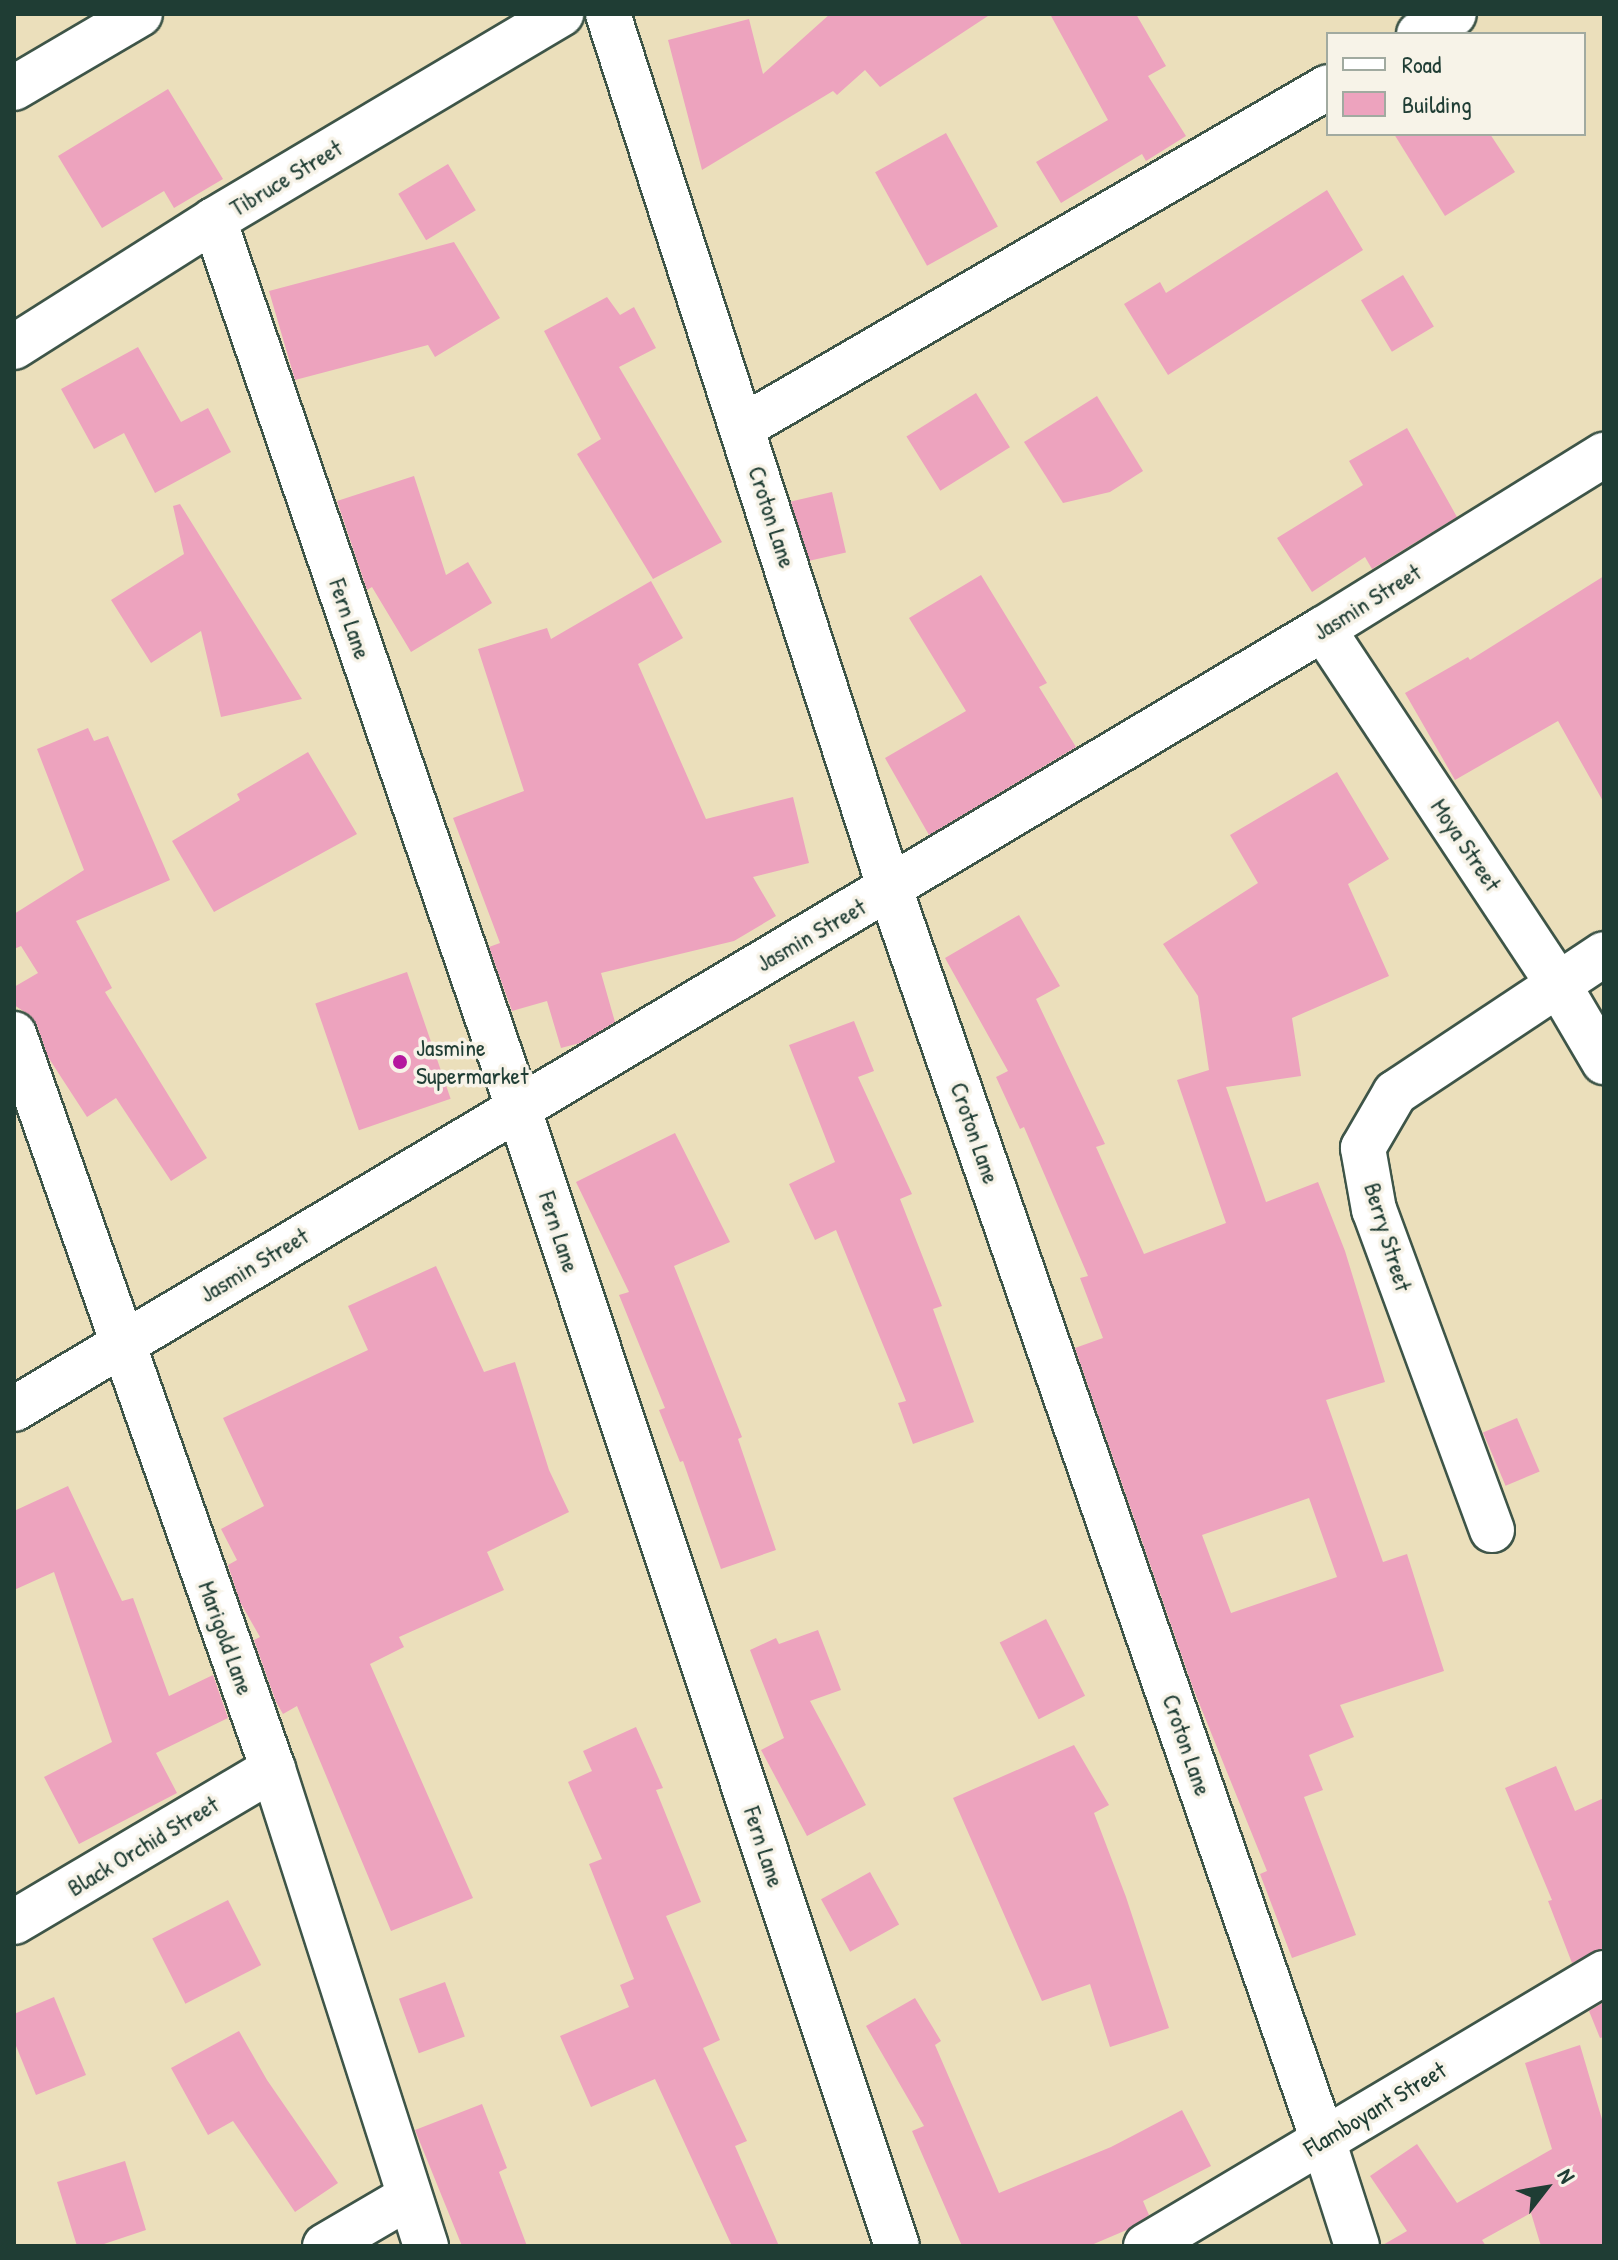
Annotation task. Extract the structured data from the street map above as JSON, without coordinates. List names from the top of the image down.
{
  "streets": {
    "street": [
      "Tibruce Street",
      "Croton Lane",
      "Jasmin Street",
      "Fern Lane",
      "Moya Street",
      "Berry Street",
      "Marigold Lane",
      "Black Orchid Street",
      "Flamboyant Street"
    ]
  },
  "crossings": [
    ["Tibruce Street", "Fern Lane"],
    ["Croton Lane", "Jasmin Street"],
    ["Croton Lane", "Flamboyant Street"],
    ["Jasmin Street", "Fern Lane"],
    ["Jasmin Street", "Moya Street"],
    ["Jasmin Street", "Marigold Lane"],
    ["Moya Street", "Berry Street"],
    ["Marigold Lane", "Black Orchid Street"]
  ],
  "places": ["Jasmine Supermarket"],
  "legend": ["Road", "Building"],
  "north": "top right"
}
